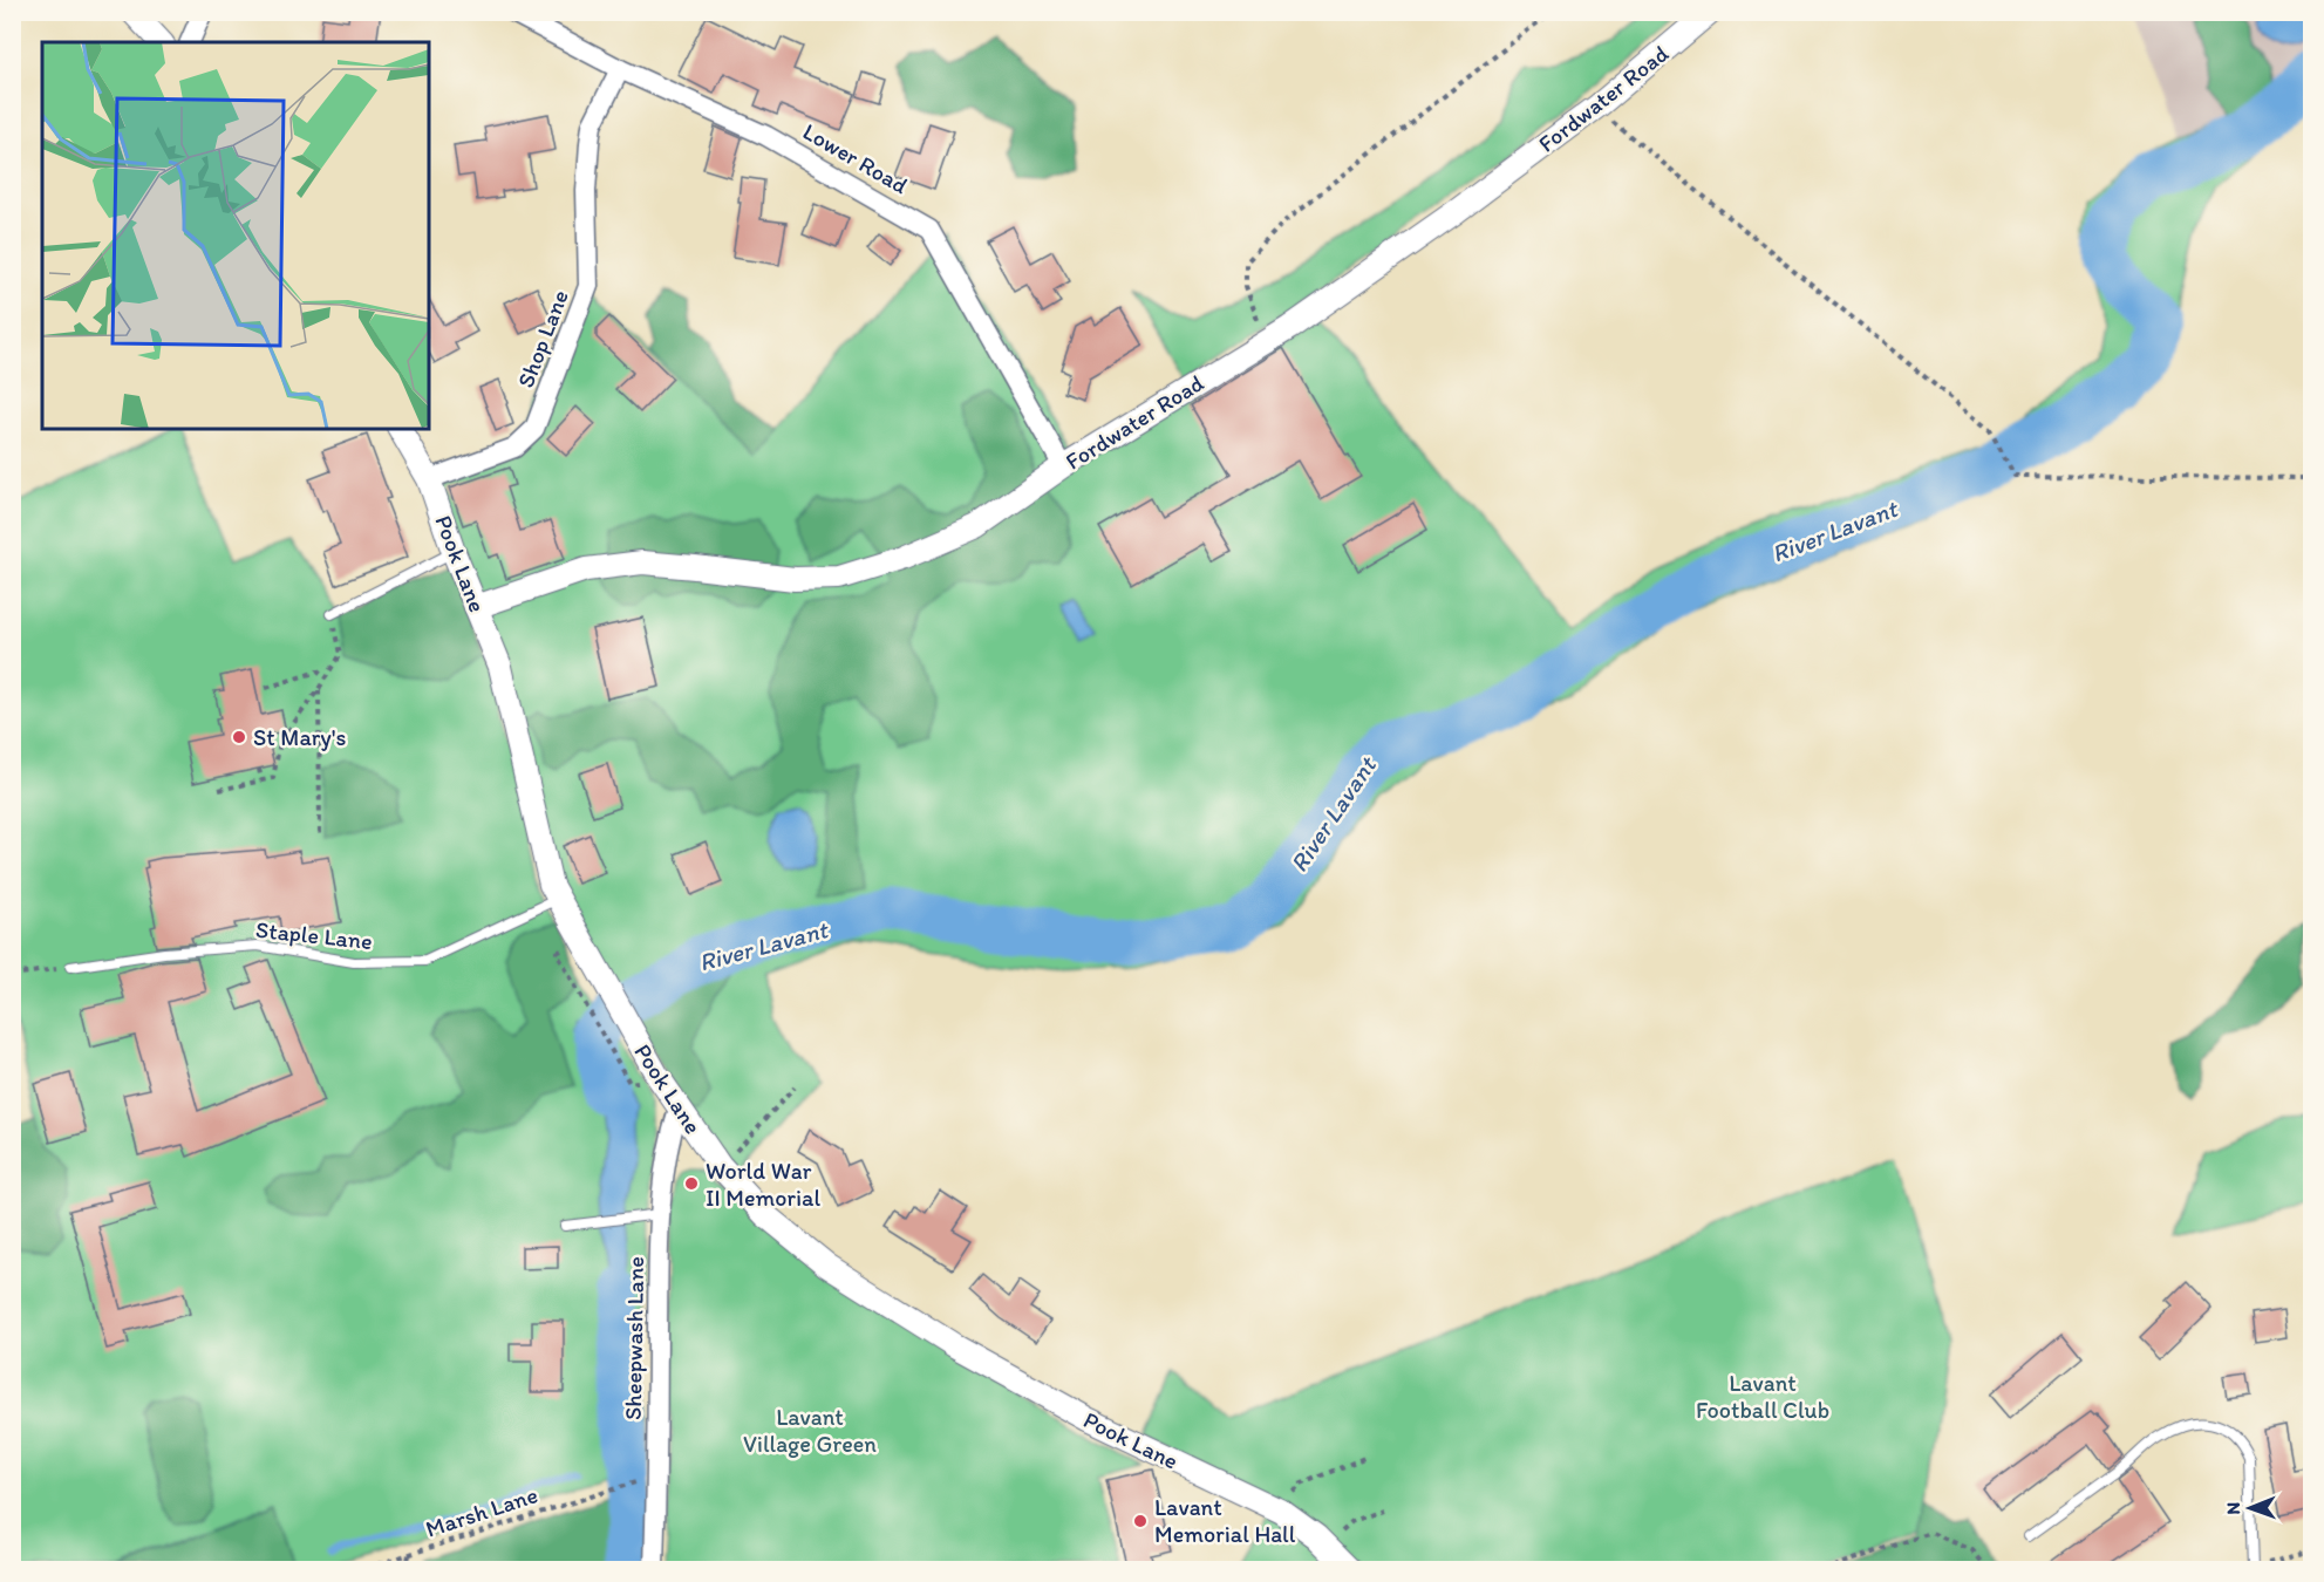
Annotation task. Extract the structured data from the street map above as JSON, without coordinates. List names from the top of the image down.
{
  "streets": {
    "street": [
      "Fordwater Road",
      "Lower Road",
      "Shop Lane",
      "Pook Lane",
      "Sheepwash Lane"
    ],
    "lane": ["Staple Lane"],
    "path": ["Marsh Lane"]
  },
  "crossings": [
    ["Fordwater Road", "Lower Road"],
    ["Fordwater Road", "Pook Lane"],
    ["Lower Road", "Shop Lane"],
    ["Shop Lane", "Pook Lane"],
    ["Pook Lane", "Staple Lane"],
    ["Pook Lane", "Sheepwash Lane"]
  ],
  "water": ["River Lavant"],
  "parks": ["Lavant Football Club", "Lavant Village Green"],
  "places": ["St Mary's", "World War II Memorial", "Lavant Memorial Hall"],
  "north": "left"
}
